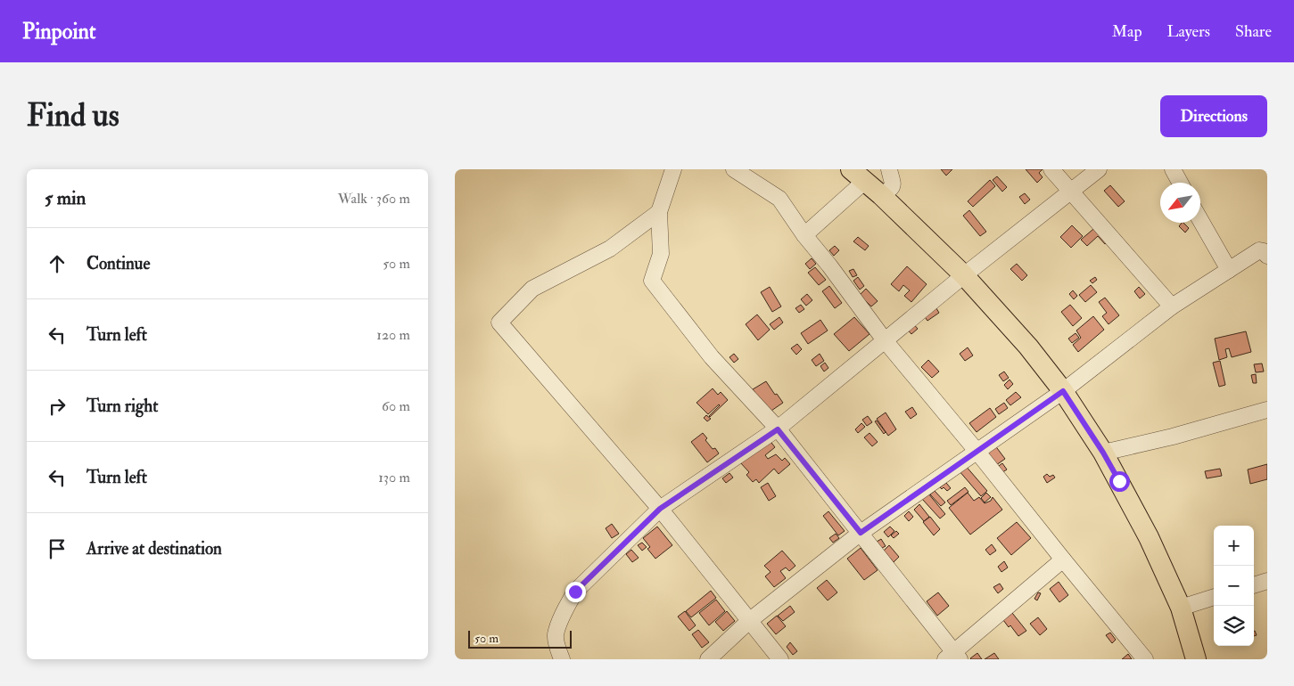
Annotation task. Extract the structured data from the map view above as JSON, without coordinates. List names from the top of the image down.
{
  "scale_bar": "50 m",
  "north": "bottom left",
  "page": {
    "header": "Pinpoint",
    "nav": ["Map", "Layers", "Share"],
    "buttons": "Directions",
    "title": "Find us",
    "heading": ["5 min", "Walk · 360 m"],
    "list": [
      ["Continue", "50 m"],
      ["Turn left", "120 m"],
      ["Turn right", "60 m"],
      ["Turn left", "130 m"],
      "Arrive at destination"
    ],
    "map_buttons": ["+", "−"],
    "scale": "50 m"
  }
}
